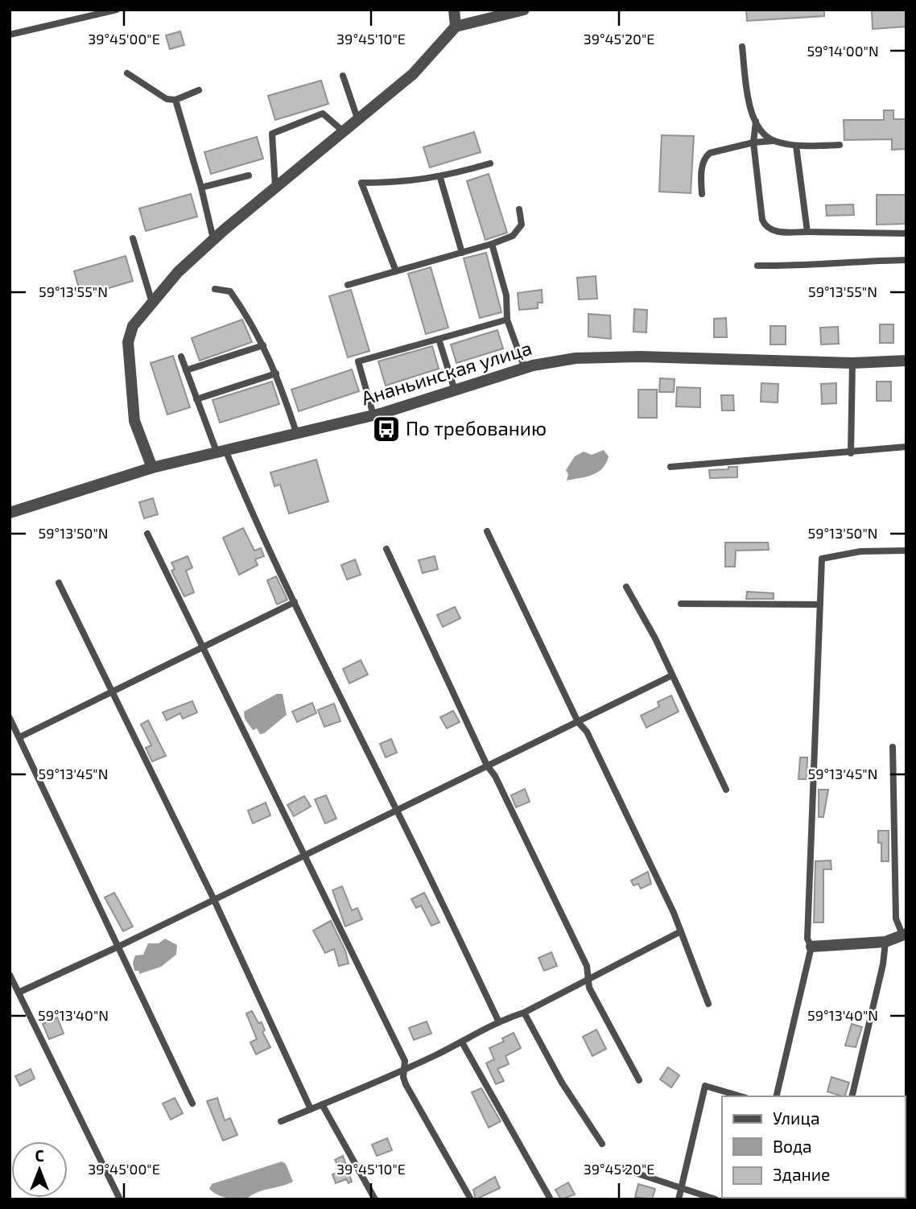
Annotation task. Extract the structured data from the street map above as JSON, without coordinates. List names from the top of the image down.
{
  "streets": {
    "street": ["Ананьинская улица"]
  },
  "places": {
    "bus stop": ["По требованию"]
  },
  "legend": ["Улица", "Вода", "Здание"],
  "north": "top",
  "coordinates": [
    "39°45'00\"E",
    "39°45'10\"E",
    "39°45'20\"E",
    "59°14'00\"N",
    "59°13'55\"N",
    "59°13'50\"N",
    "59°13'45\"N",
    "59°13'40\"N"
  ]
}
